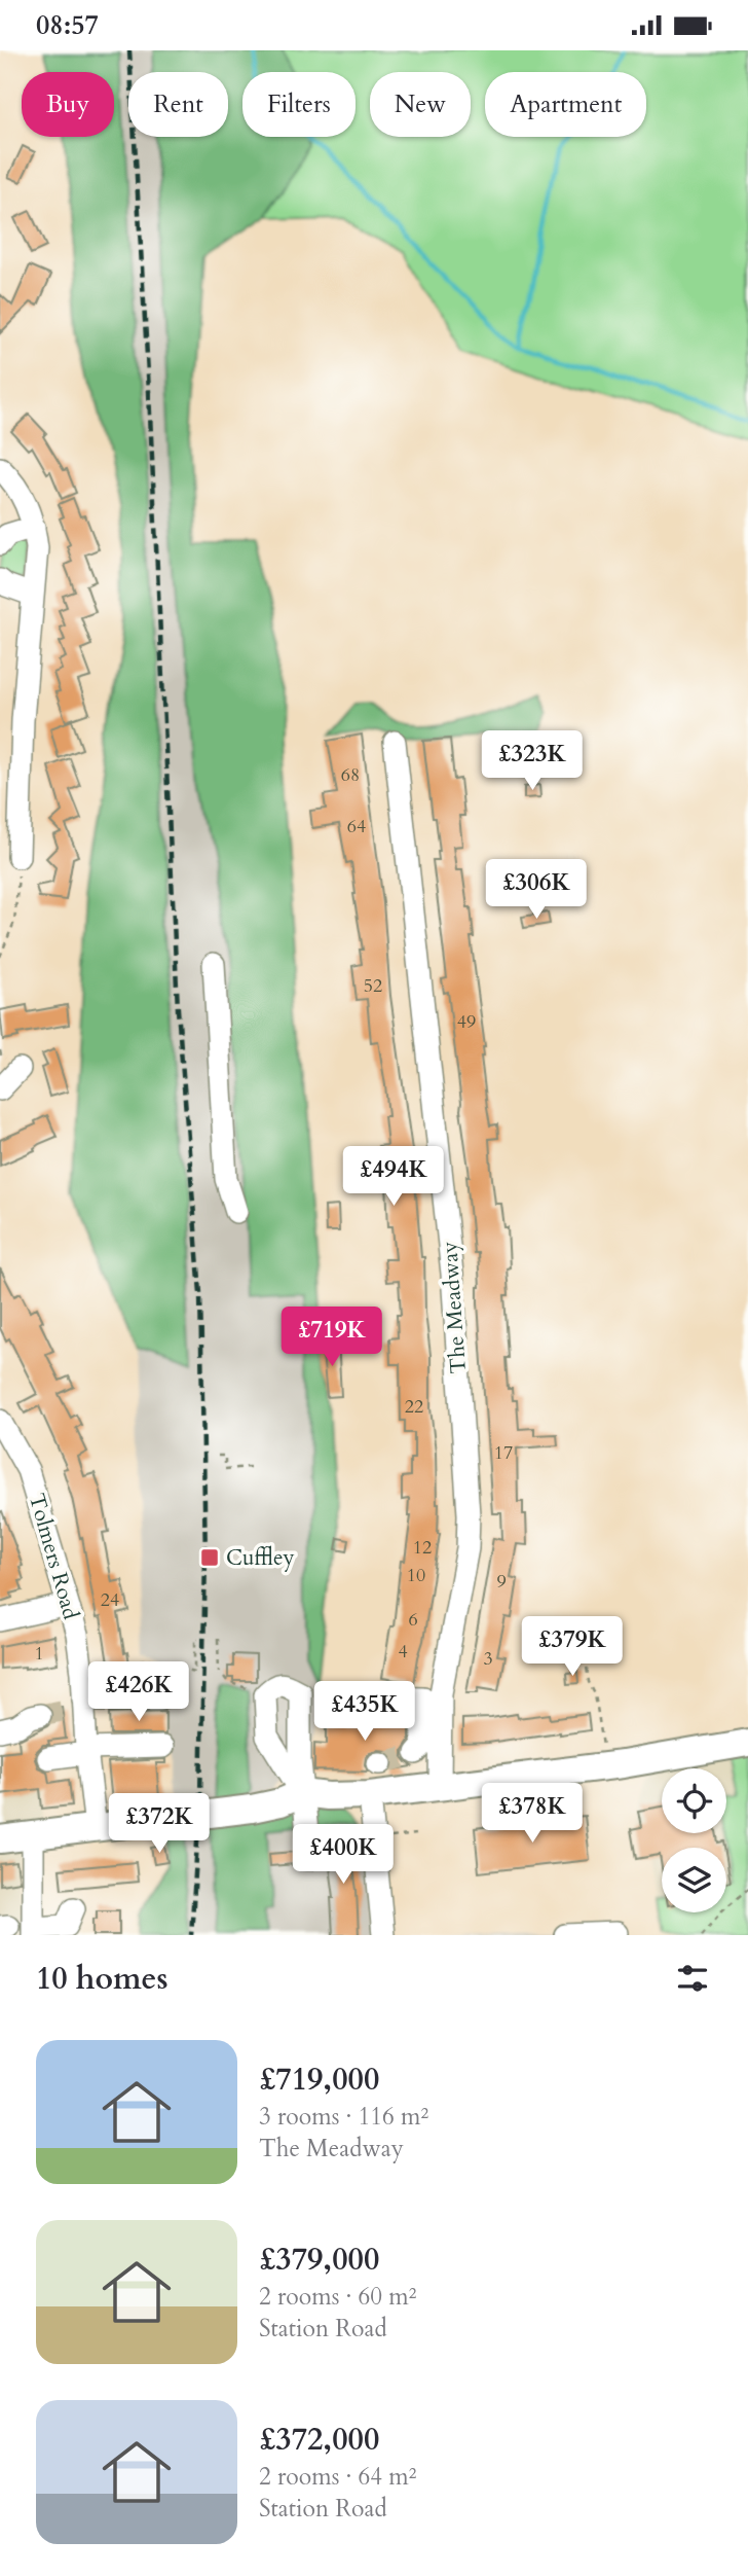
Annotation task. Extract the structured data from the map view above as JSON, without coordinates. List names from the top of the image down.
{
  "streets": {
    "street": ["The Meadway", "Tolmers Road"]
  },
  "places": {
    "transit": ["Cuffley"]
  },
  "house_numbers": [
    "68",
    "64",
    "52",
    "49",
    "22",
    "17",
    "12",
    "10",
    "9",
    "24",
    "6",
    "4",
    "1",
    "3"
  ],
  "page": {
    "status": "08:57",
    "chip": [
      "Buy",
      "Rent",
      "Filters",
      "New",
      "Apartment"
    ],
    "price": [
      "£323K",
      "£306K",
      "£494K",
      "£719K",
      "£379K",
      "£426K",
      "£435K",
      "£378K",
      "£372K",
      "£400K"
    ],
    "heading": "10 homes",
    "list": [
      {
        "name": "£719,000",
        "note": "3 rooms · 116 m² · The Meadway"
      },
      {
        "name": "£379,000",
        "note": "2 rooms · 60 m² · Station Road"
      },
      {
        "name": "£372,000",
        "note": "2 rooms · 64 m² · Station Road"
      }
    ]
  }
}
